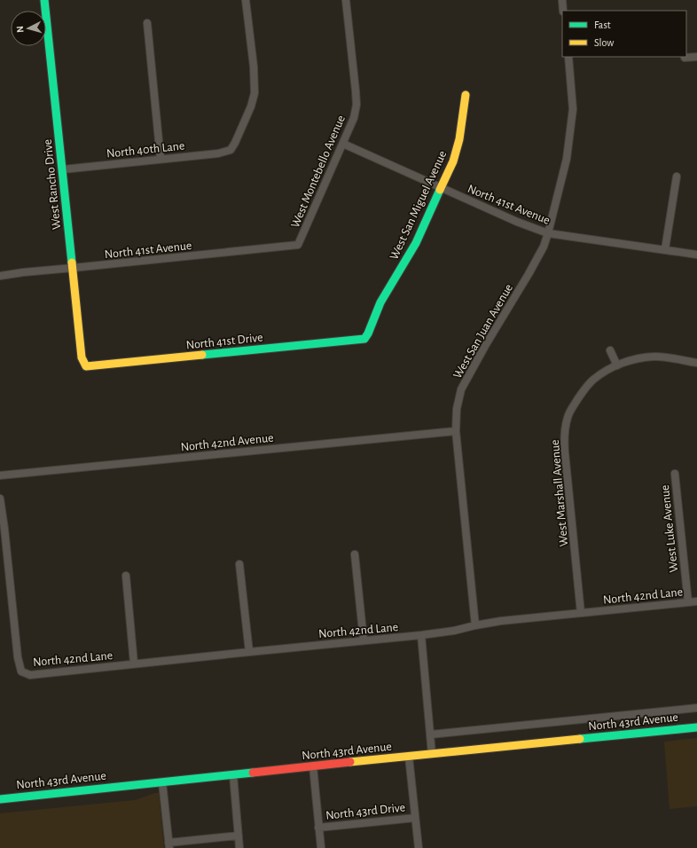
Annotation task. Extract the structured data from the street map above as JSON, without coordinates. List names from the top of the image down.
{
  "streets": {
    "street": [
      "North 40th Lane",
      "West Montebello Avenue",
      "West Rancho Drive",
      "North 41st Avenue",
      "West San Miguel Avenue",
      "West San Juan Avenue",
      "North 41st Drive",
      "North 42nd Avenue",
      "West Marshall Avenue",
      "West Luke Avenue",
      "North 42nd Lane",
      "North 43rd Avenue",
      "North 43rd Drive"
    ]
  },
  "crossings": [
    ["North 40th Lane", "West Rancho Drive"],
    ["West Montebello Avenue", "North 41st Avenue"],
    ["West Rancho Drive", "North 41st Avenue"],
    ["West Rancho Drive", "North 41st Drive"],
    ["North 41st Avenue", "West San Miguel Avenue"],
    ["North 41st Avenue", "West San Juan Avenue"],
    ["West San Miguel Avenue", "North 41st Drive"],
    ["West San Juan Avenue", "North 42nd Avenue"],
    ["West San Juan Avenue", "North 42nd Lane"],
    ["West Marshall Avenue", "North 42nd Lane"],
    ["West Luke Avenue", "North 42nd Lane"]
  ],
  "legend": ["Fast", "Slow"],
  "north": "left"
}
